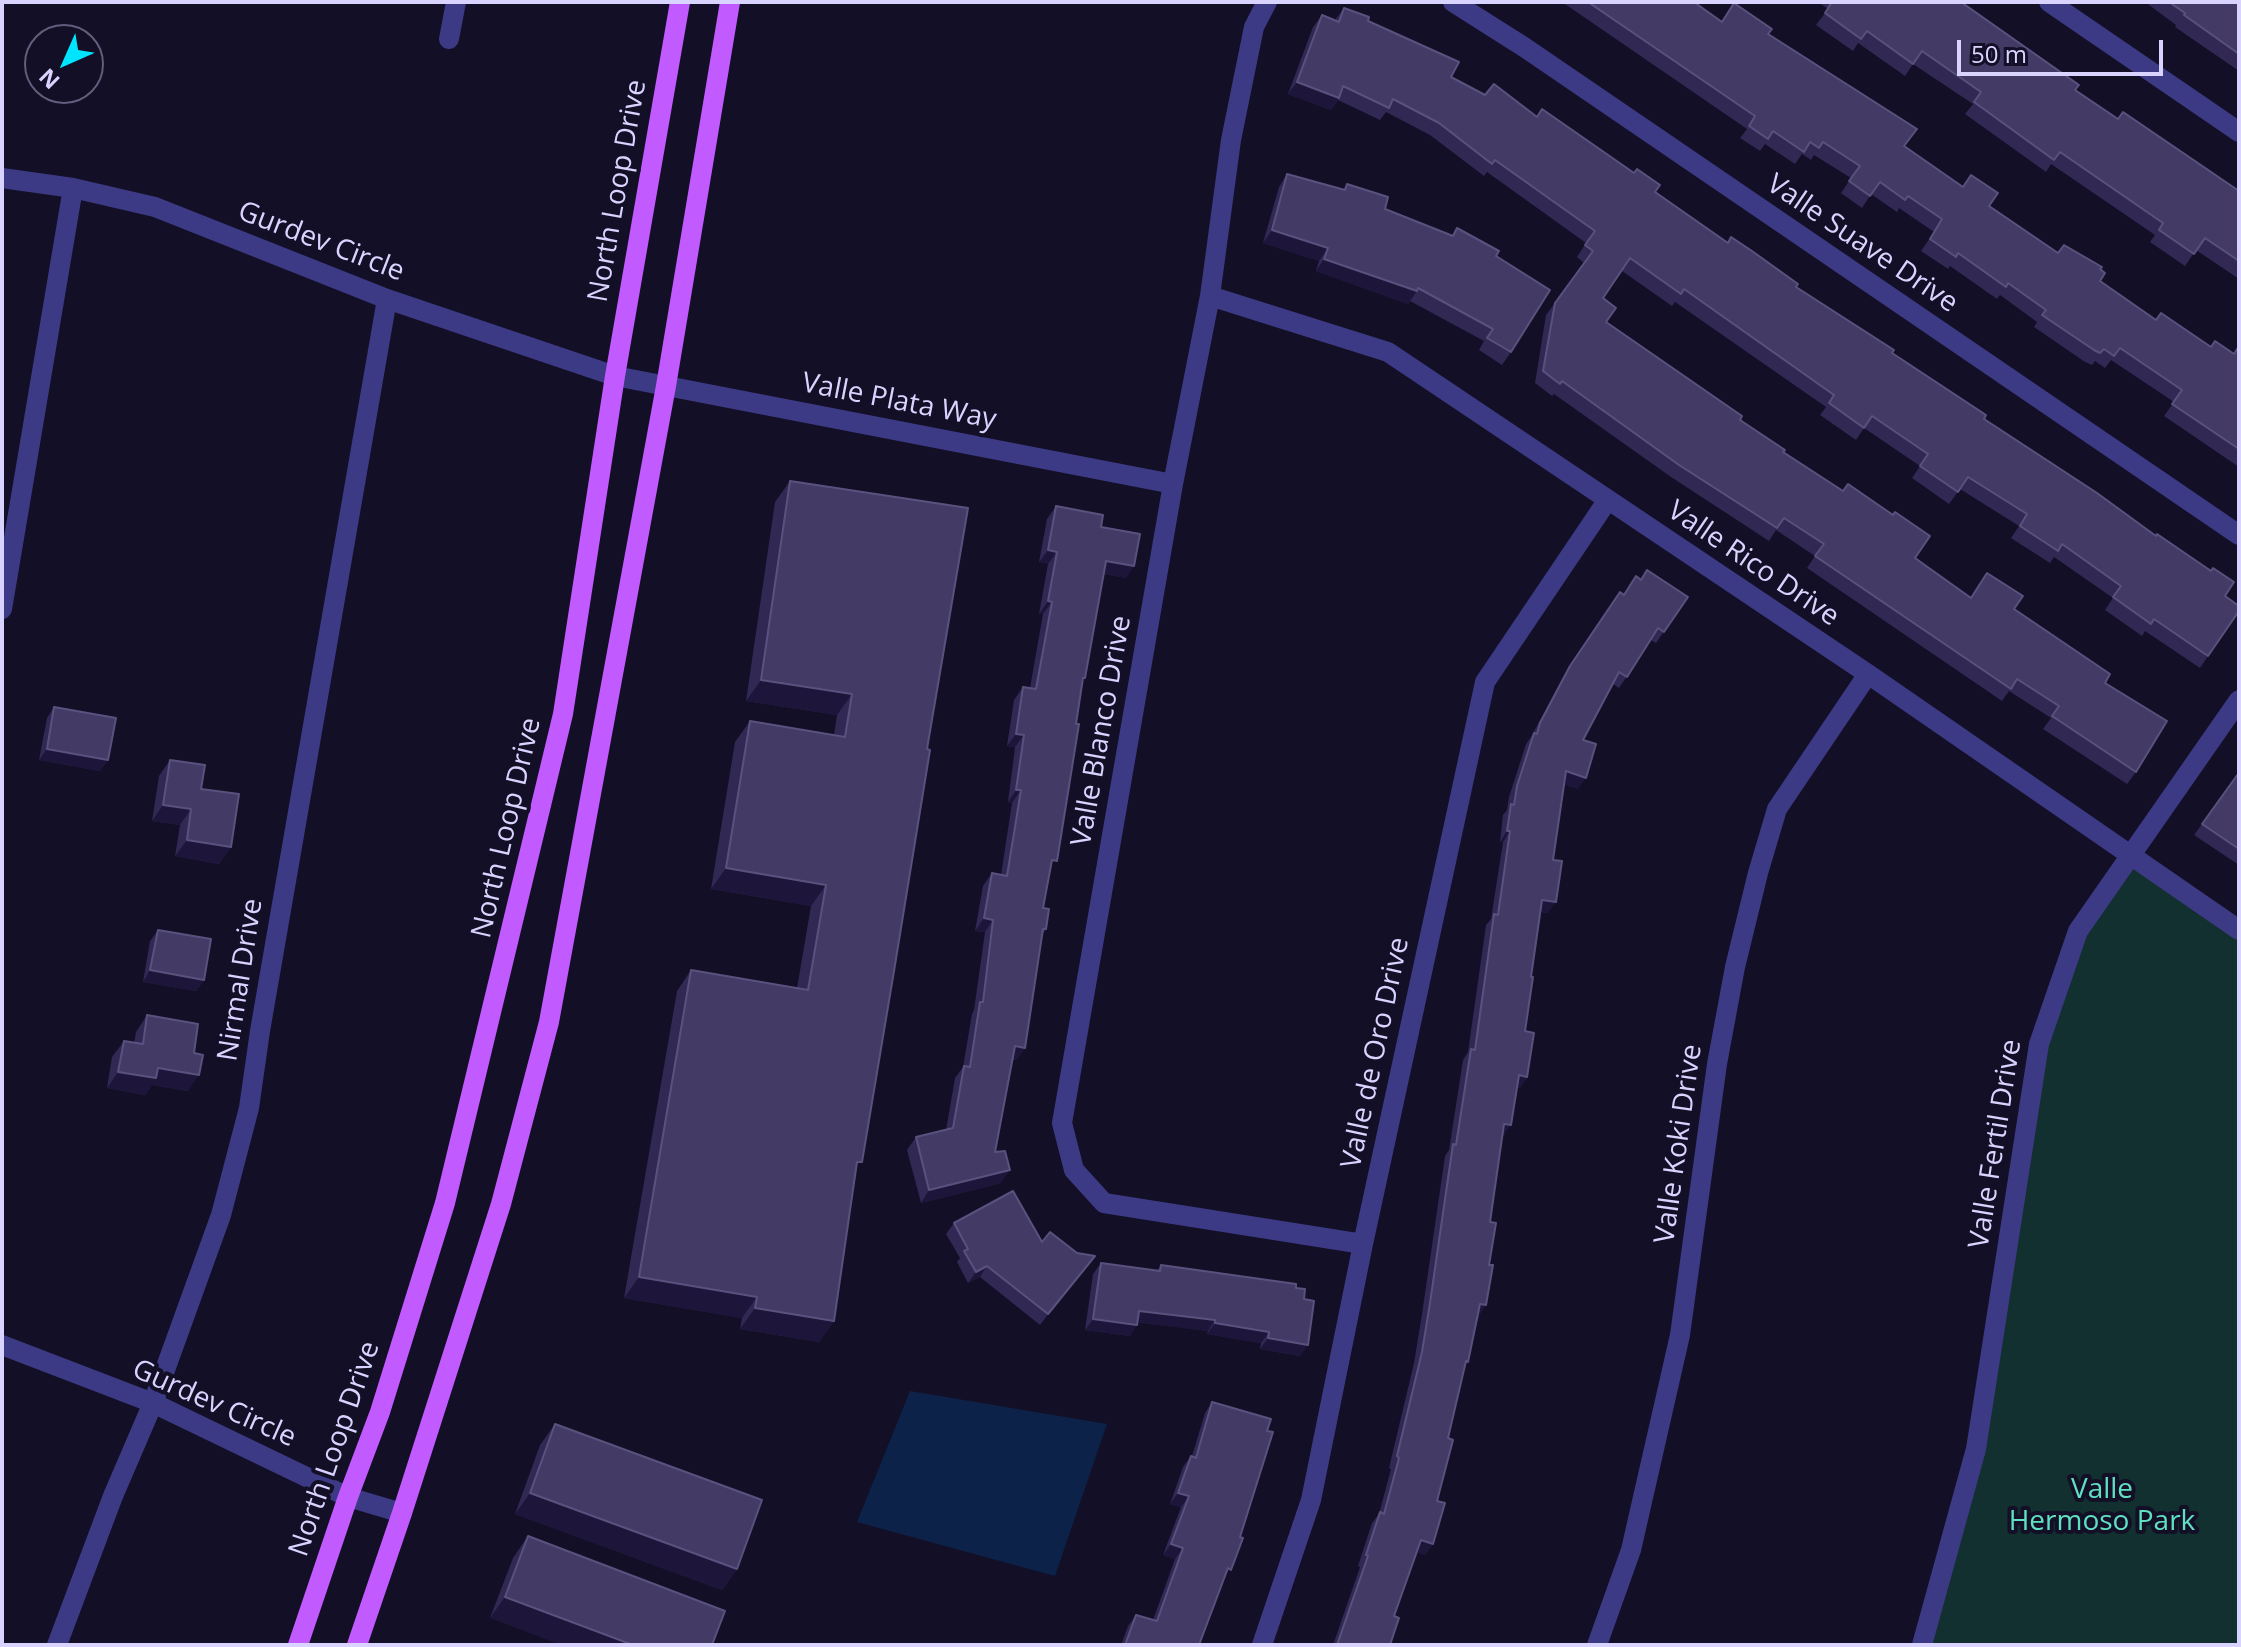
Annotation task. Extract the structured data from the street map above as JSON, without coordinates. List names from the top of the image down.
{
  "streets": {
    "main road": ["North Loop Drive"],
    "street": [
      "Gurdev Circle",
      "Valle Suave Drive",
      "Valle Plata Way",
      "Valle Rico Drive",
      "Valle Blanco Drive",
      "Nirmal Drive",
      "Valle de Oro Drive",
      "Valle Koki Drive",
      "Valle Fertil Drive"
    ]
  },
  "crossings": [
    ["North Loop Drive", "Gurdev Circle"],
    ["North Loop Drive", "Valle Plata Way"],
    ["Gurdev Circle", "Valle Plata Way"],
    ["Gurdev Circle", "Nirmal Drive"],
    ["Valle Plata Way", "Valle Blanco Drive"],
    ["Valle Rico Drive", "Valle Blanco Drive"],
    ["Valle Rico Drive", "Valle de Oro Drive"],
    ["Valle Rico Drive", "Valle Koki Drive"],
    ["Valle Rico Drive", "Valle Fertil Drive"],
    ["Valle Blanco Drive", "Valle de Oro Drive"]
  ],
  "parks": ["Valle Hermoso Park"],
  "scale_bar": "50 m",
  "north": "bottom left"
}
